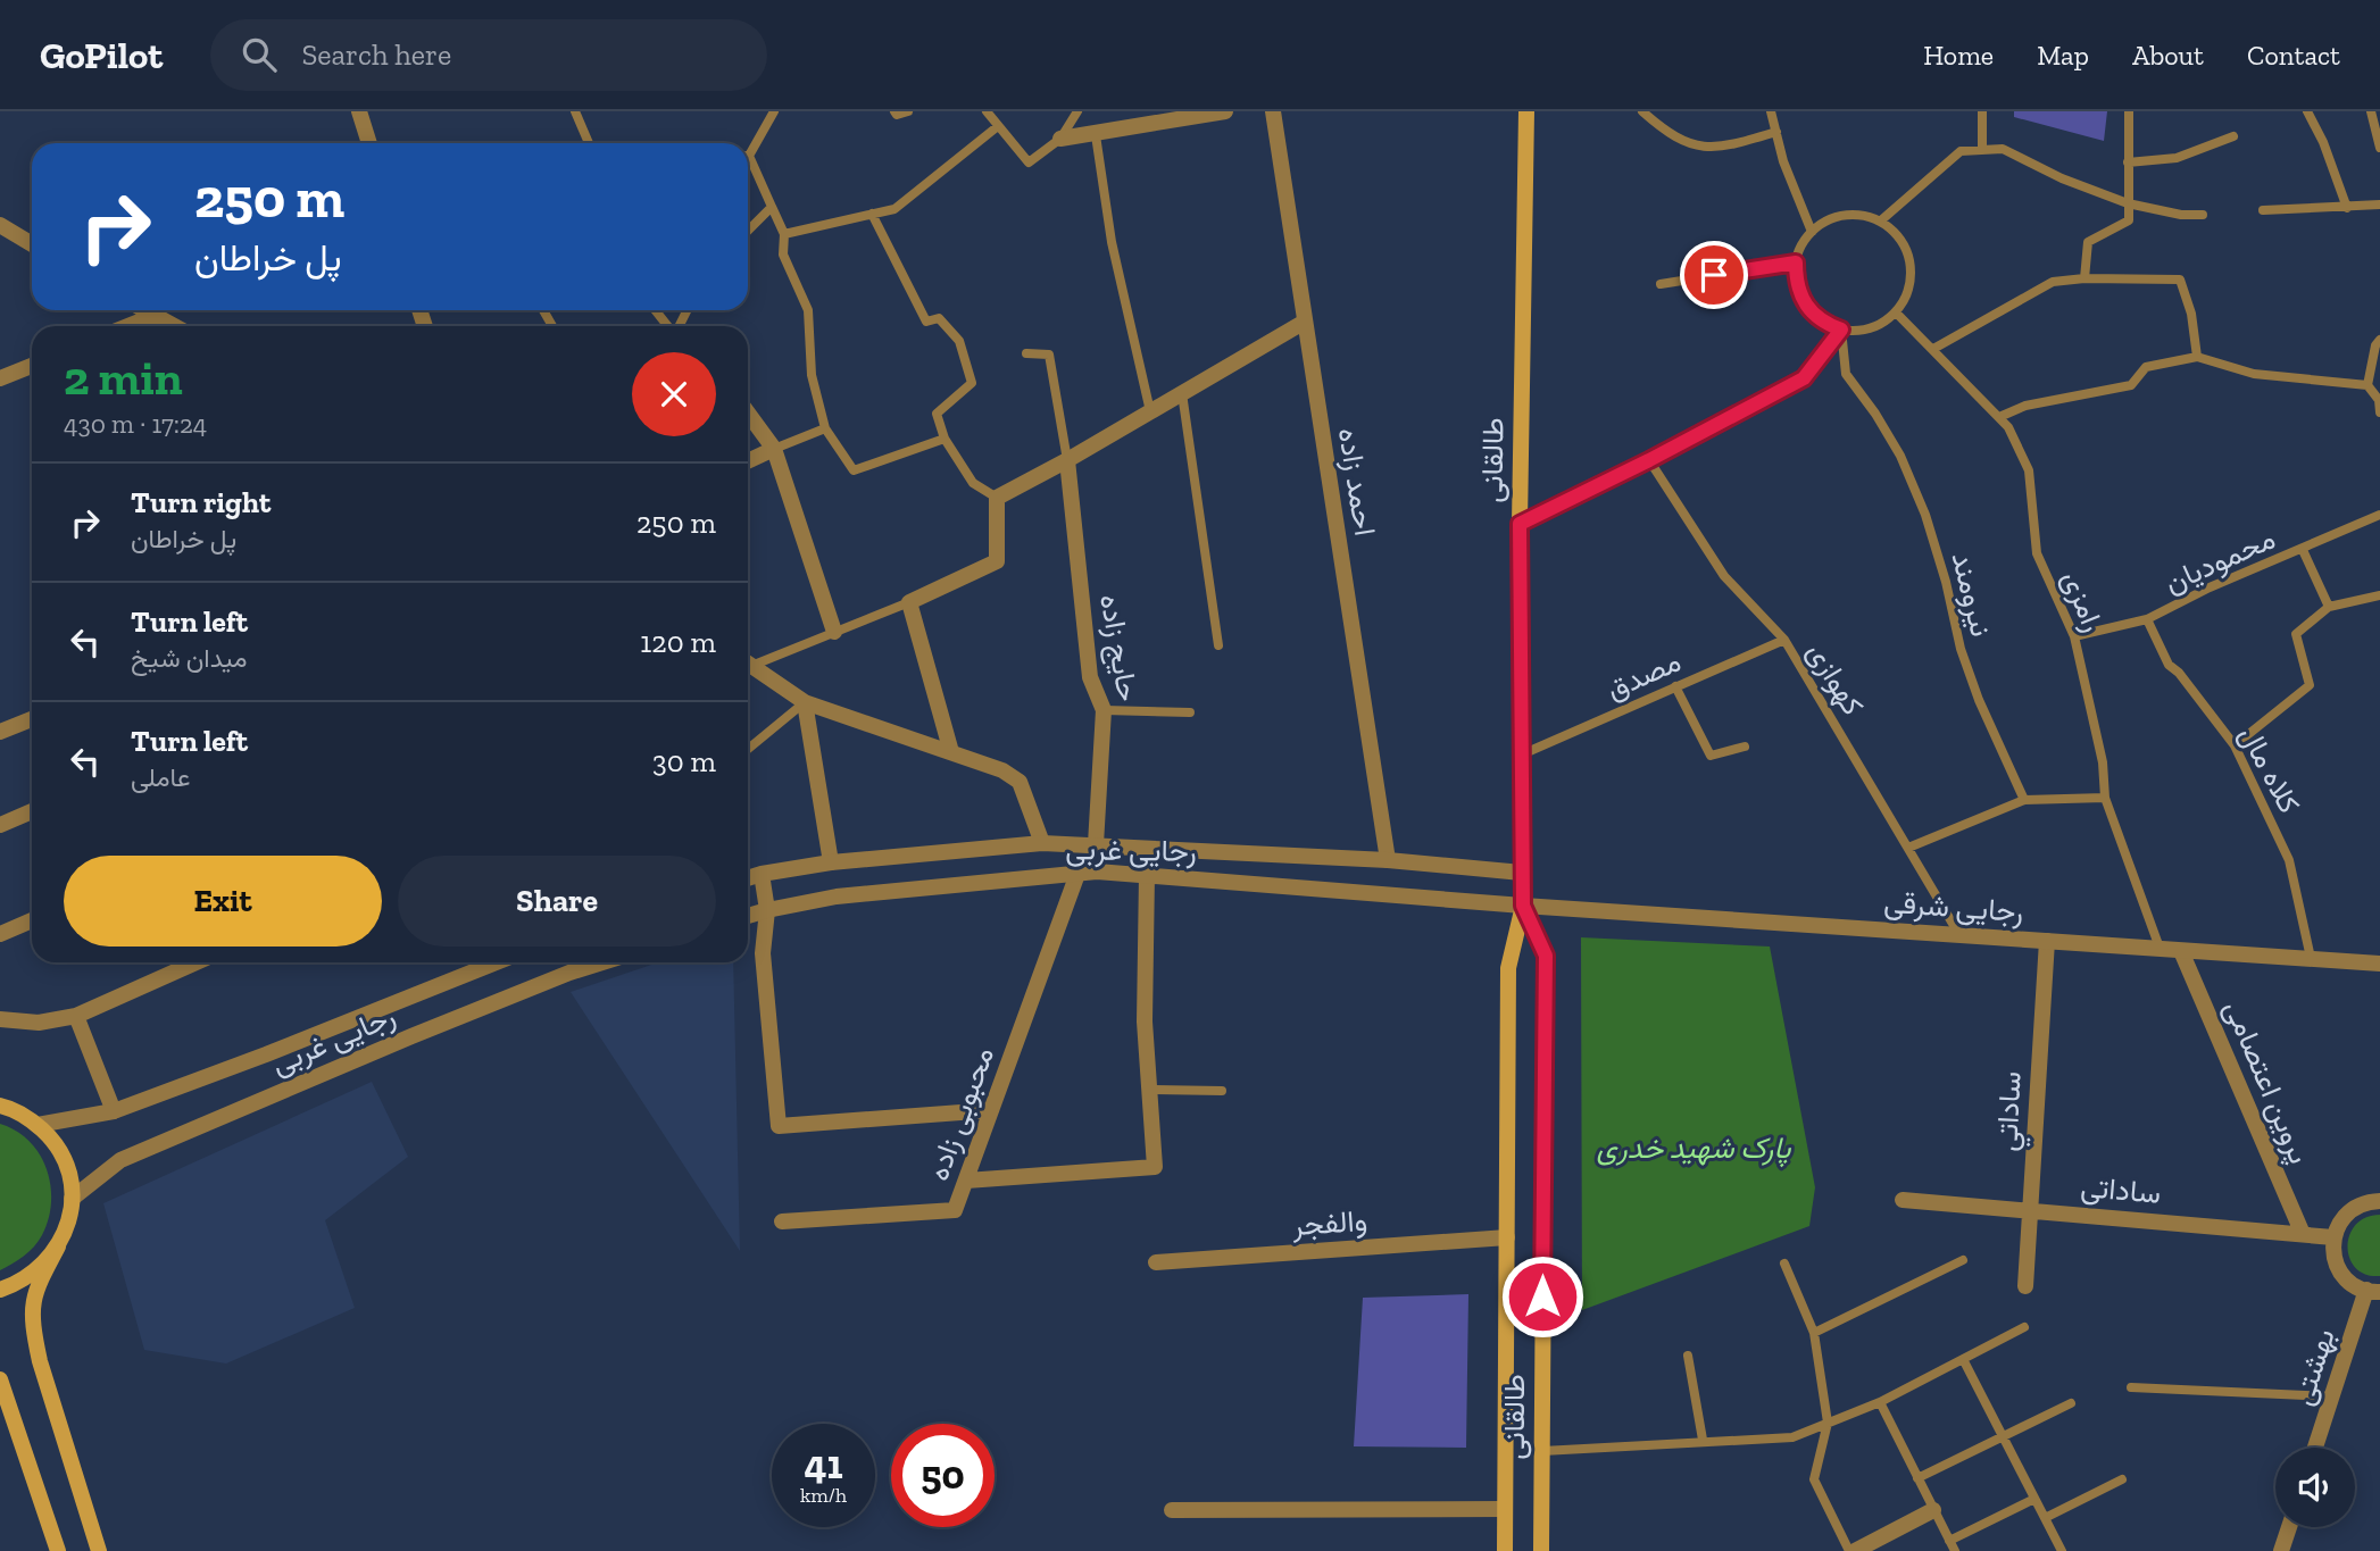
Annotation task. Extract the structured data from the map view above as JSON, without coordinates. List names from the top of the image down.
{
  "streets": {
    "main road": ["طالقانی"],
    "street": [
      "احمد زاده",
      "حایج زاده",
      "رجایی غربی",
      "رجایی شرقی",
      "پروین اعتصامی",
      "ساداتي",
      "محبوبی زاده",
      "ساداتی",
      "والفجر",
      "بهشتی"
    ],
    "lane": [
      "محمودیان",
      "نیرومند",
      "رامزی",
      "مصدق",
      "کهوازی",
      "کلاه مال"
    ]
  },
  "crossings": [
    ["طالقانی", "مصدق"],
    ["طالقانی", "رجایی غربی"],
    ["طالقانی", "رجایی شرقی"],
    ["طالقانی", "والفجر"],
    ["احمد زاده", "رجایی غربی"],
    ["محمودیان", "رامزی"],
    ["محمودیان", "کلاه مال"],
    ["نیرومند", "رامزی"],
    ["رامزی", "رجایی شرقی"],
    ["حایج زاده", "رجایی غربی"],
    ["مصدق", "کهوازی"],
    ["کهوازی", "رجایی شرقی"],
    ["کلاه مال", "رجایی شرقی"],
    ["رجایی غربی", "رجایی شرقی"],
    ["رجایی غربی", "محبوبی زاده"],
    ["رجایی شرقی", "پروین اعتصامی"],
    ["رجایی شرقی", "ساداتي"],
    ["پروین اعتصامی", "ساداتی"],
    ["ساداتي", "ساداتی"]
  ],
  "parks": ["پارک شهید خدری"],
  "page": {
    "header": "GoPilot",
    "search": "Search here",
    "nav": [
      "Home",
      "Map",
      "About",
      "Contact"
    ],
    "turn": ["250 m", "پل خراطان"],
    "heading": ["2 min", "430 m · 17:24"],
    "list": [
      {
        "name": "Turn right",
        "note": "پل خراطان",
        "value": "250 m"
      },
      {
        "name": "Turn left",
        "note": "میدان شیخ",
        "value": "120 m"
      },
      {
        "name": "Turn left",
        "note": "عاملی",
        "value": "30 m"
      }
    ],
    "buttons": ["Exit", "Share"],
    "speed": "41 km/h",
    "limit": "50"
  }
}
